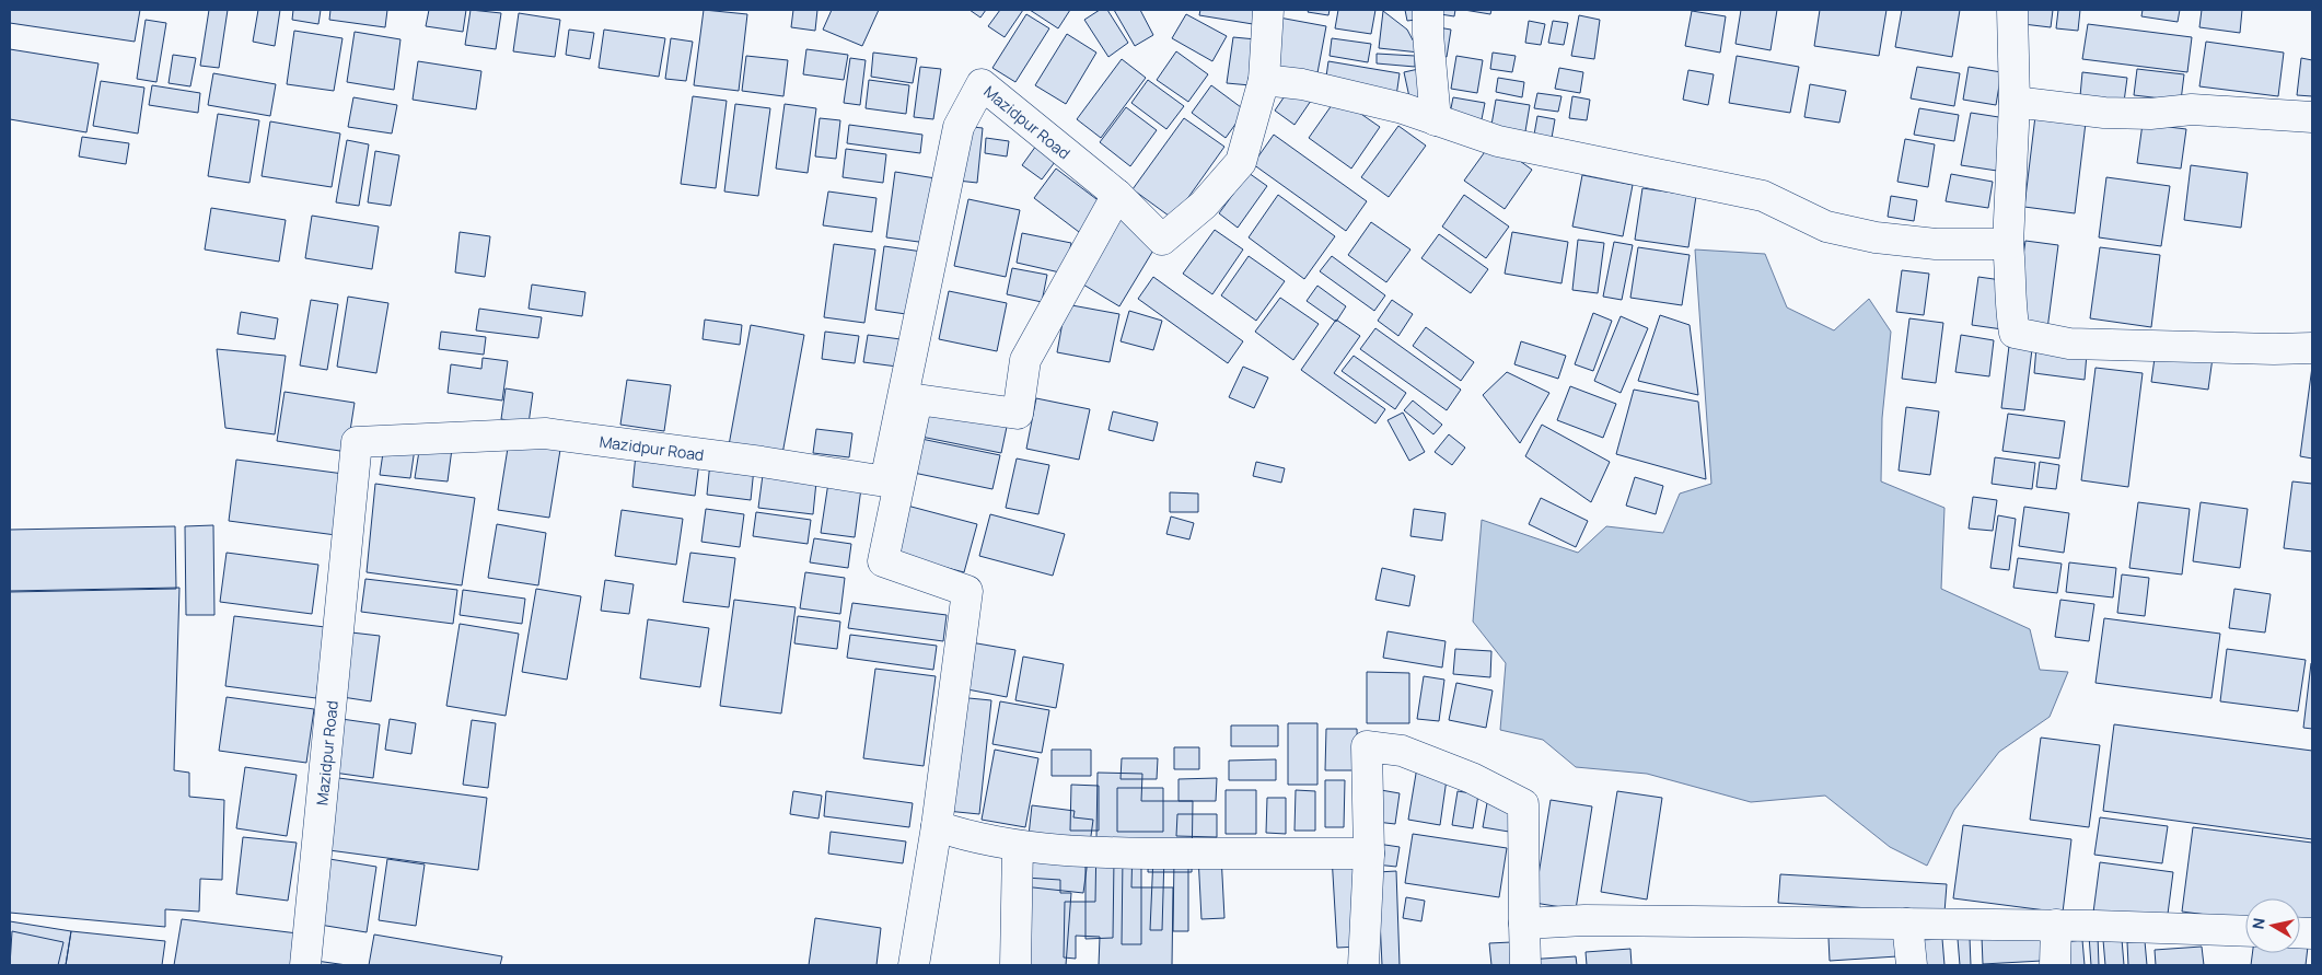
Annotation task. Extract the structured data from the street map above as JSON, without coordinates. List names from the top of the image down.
{
  "streets": {
    "street": ["Mazidpur Road"]
  },
  "north": "left"
}
